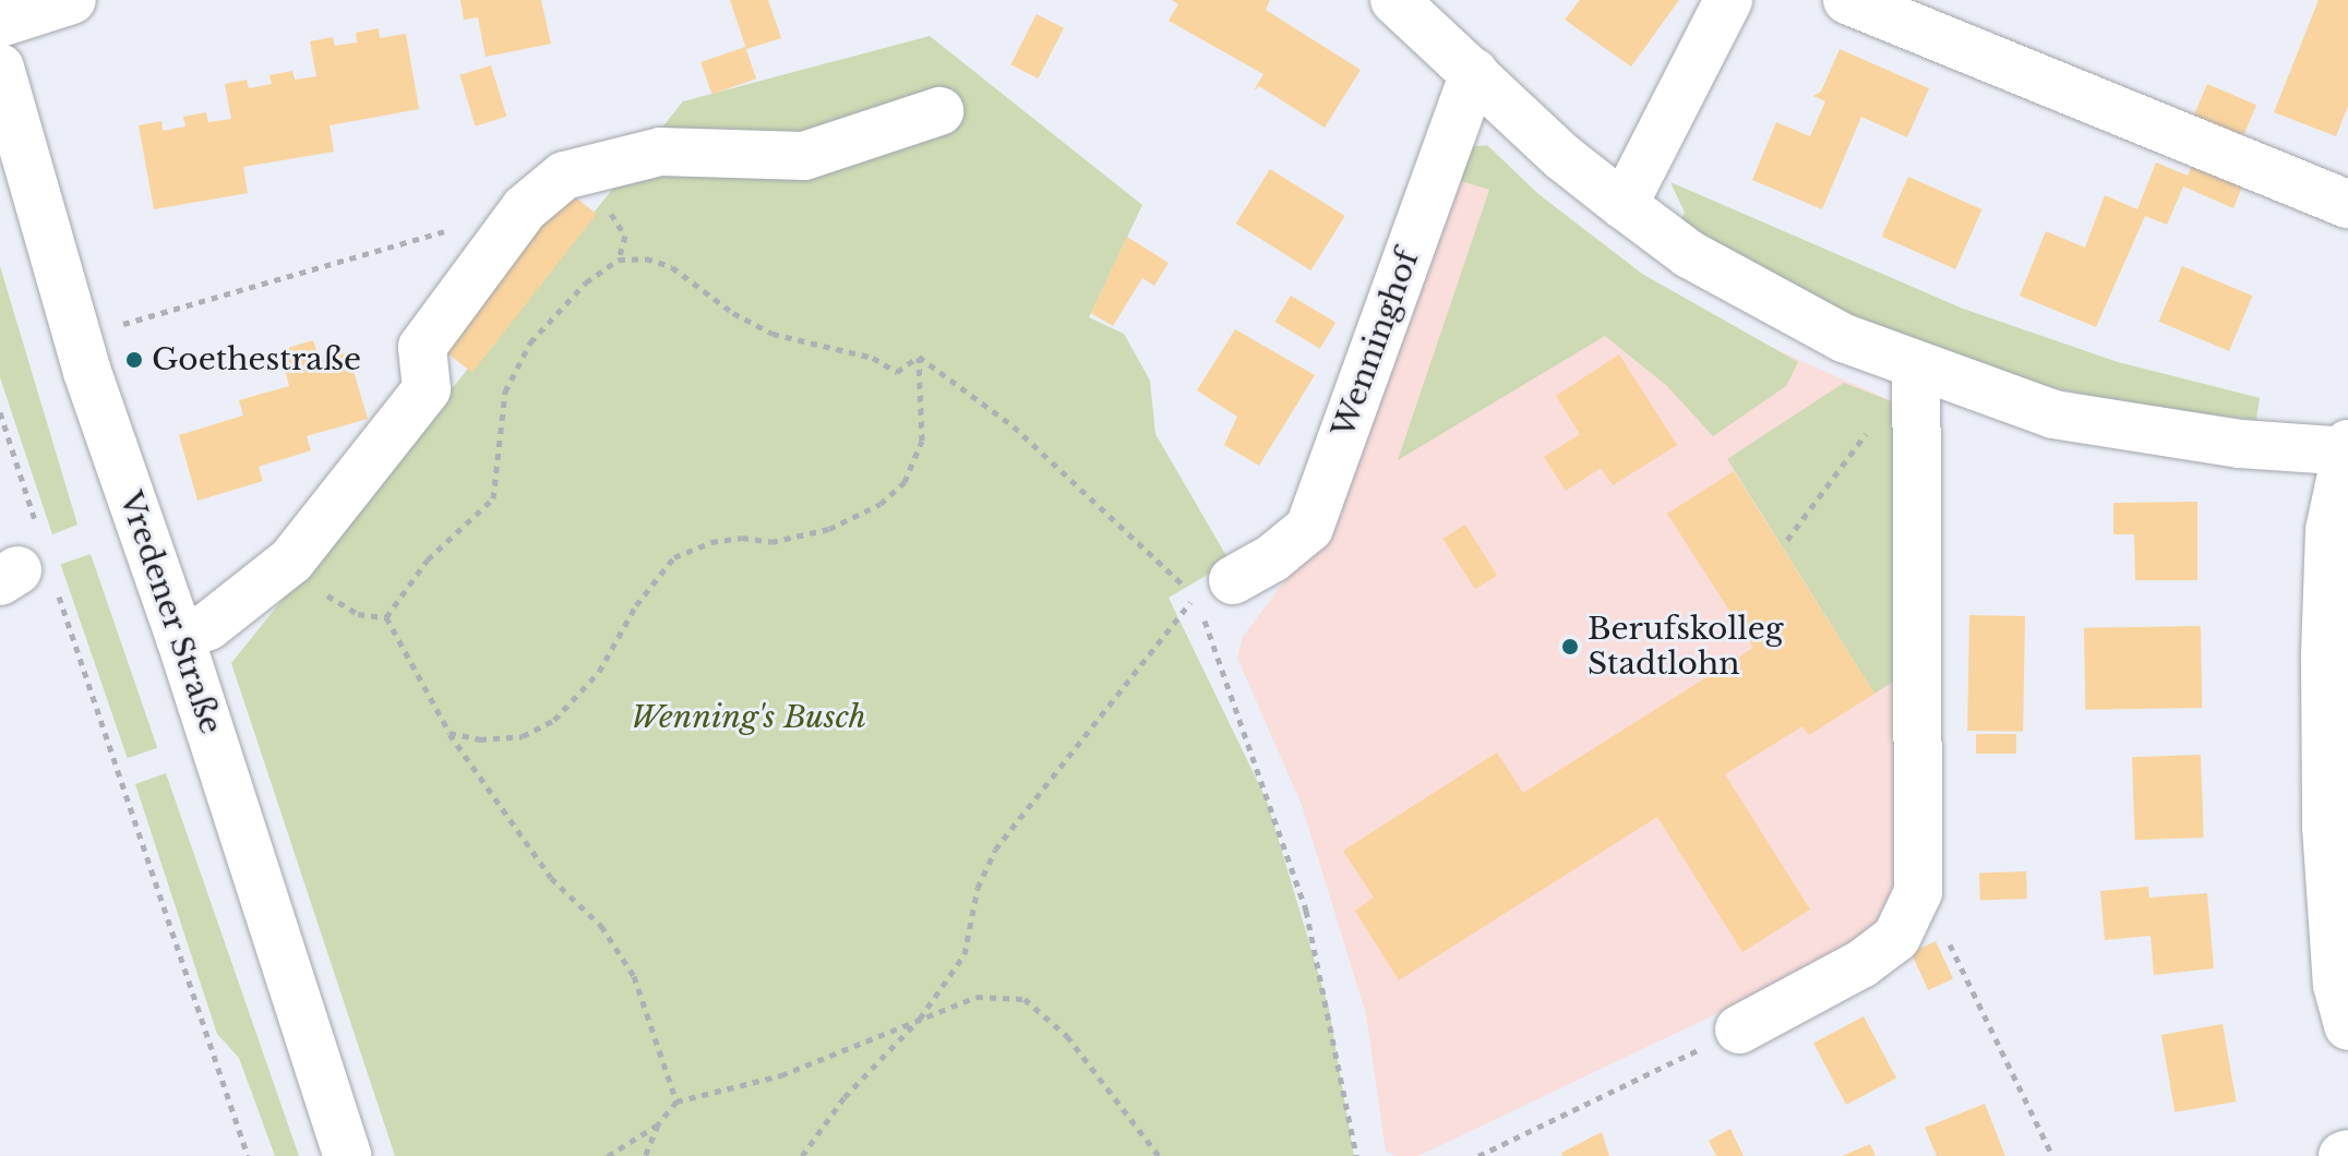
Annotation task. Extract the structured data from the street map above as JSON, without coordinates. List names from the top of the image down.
{
  "streets": {
    "street": ["Wenninghof", "Vredener Straße"]
  },
  "parks": ["Wenning's Busch"],
  "places": ["Goethestraße", "Berufskolleg Stadtlohn"]
}
